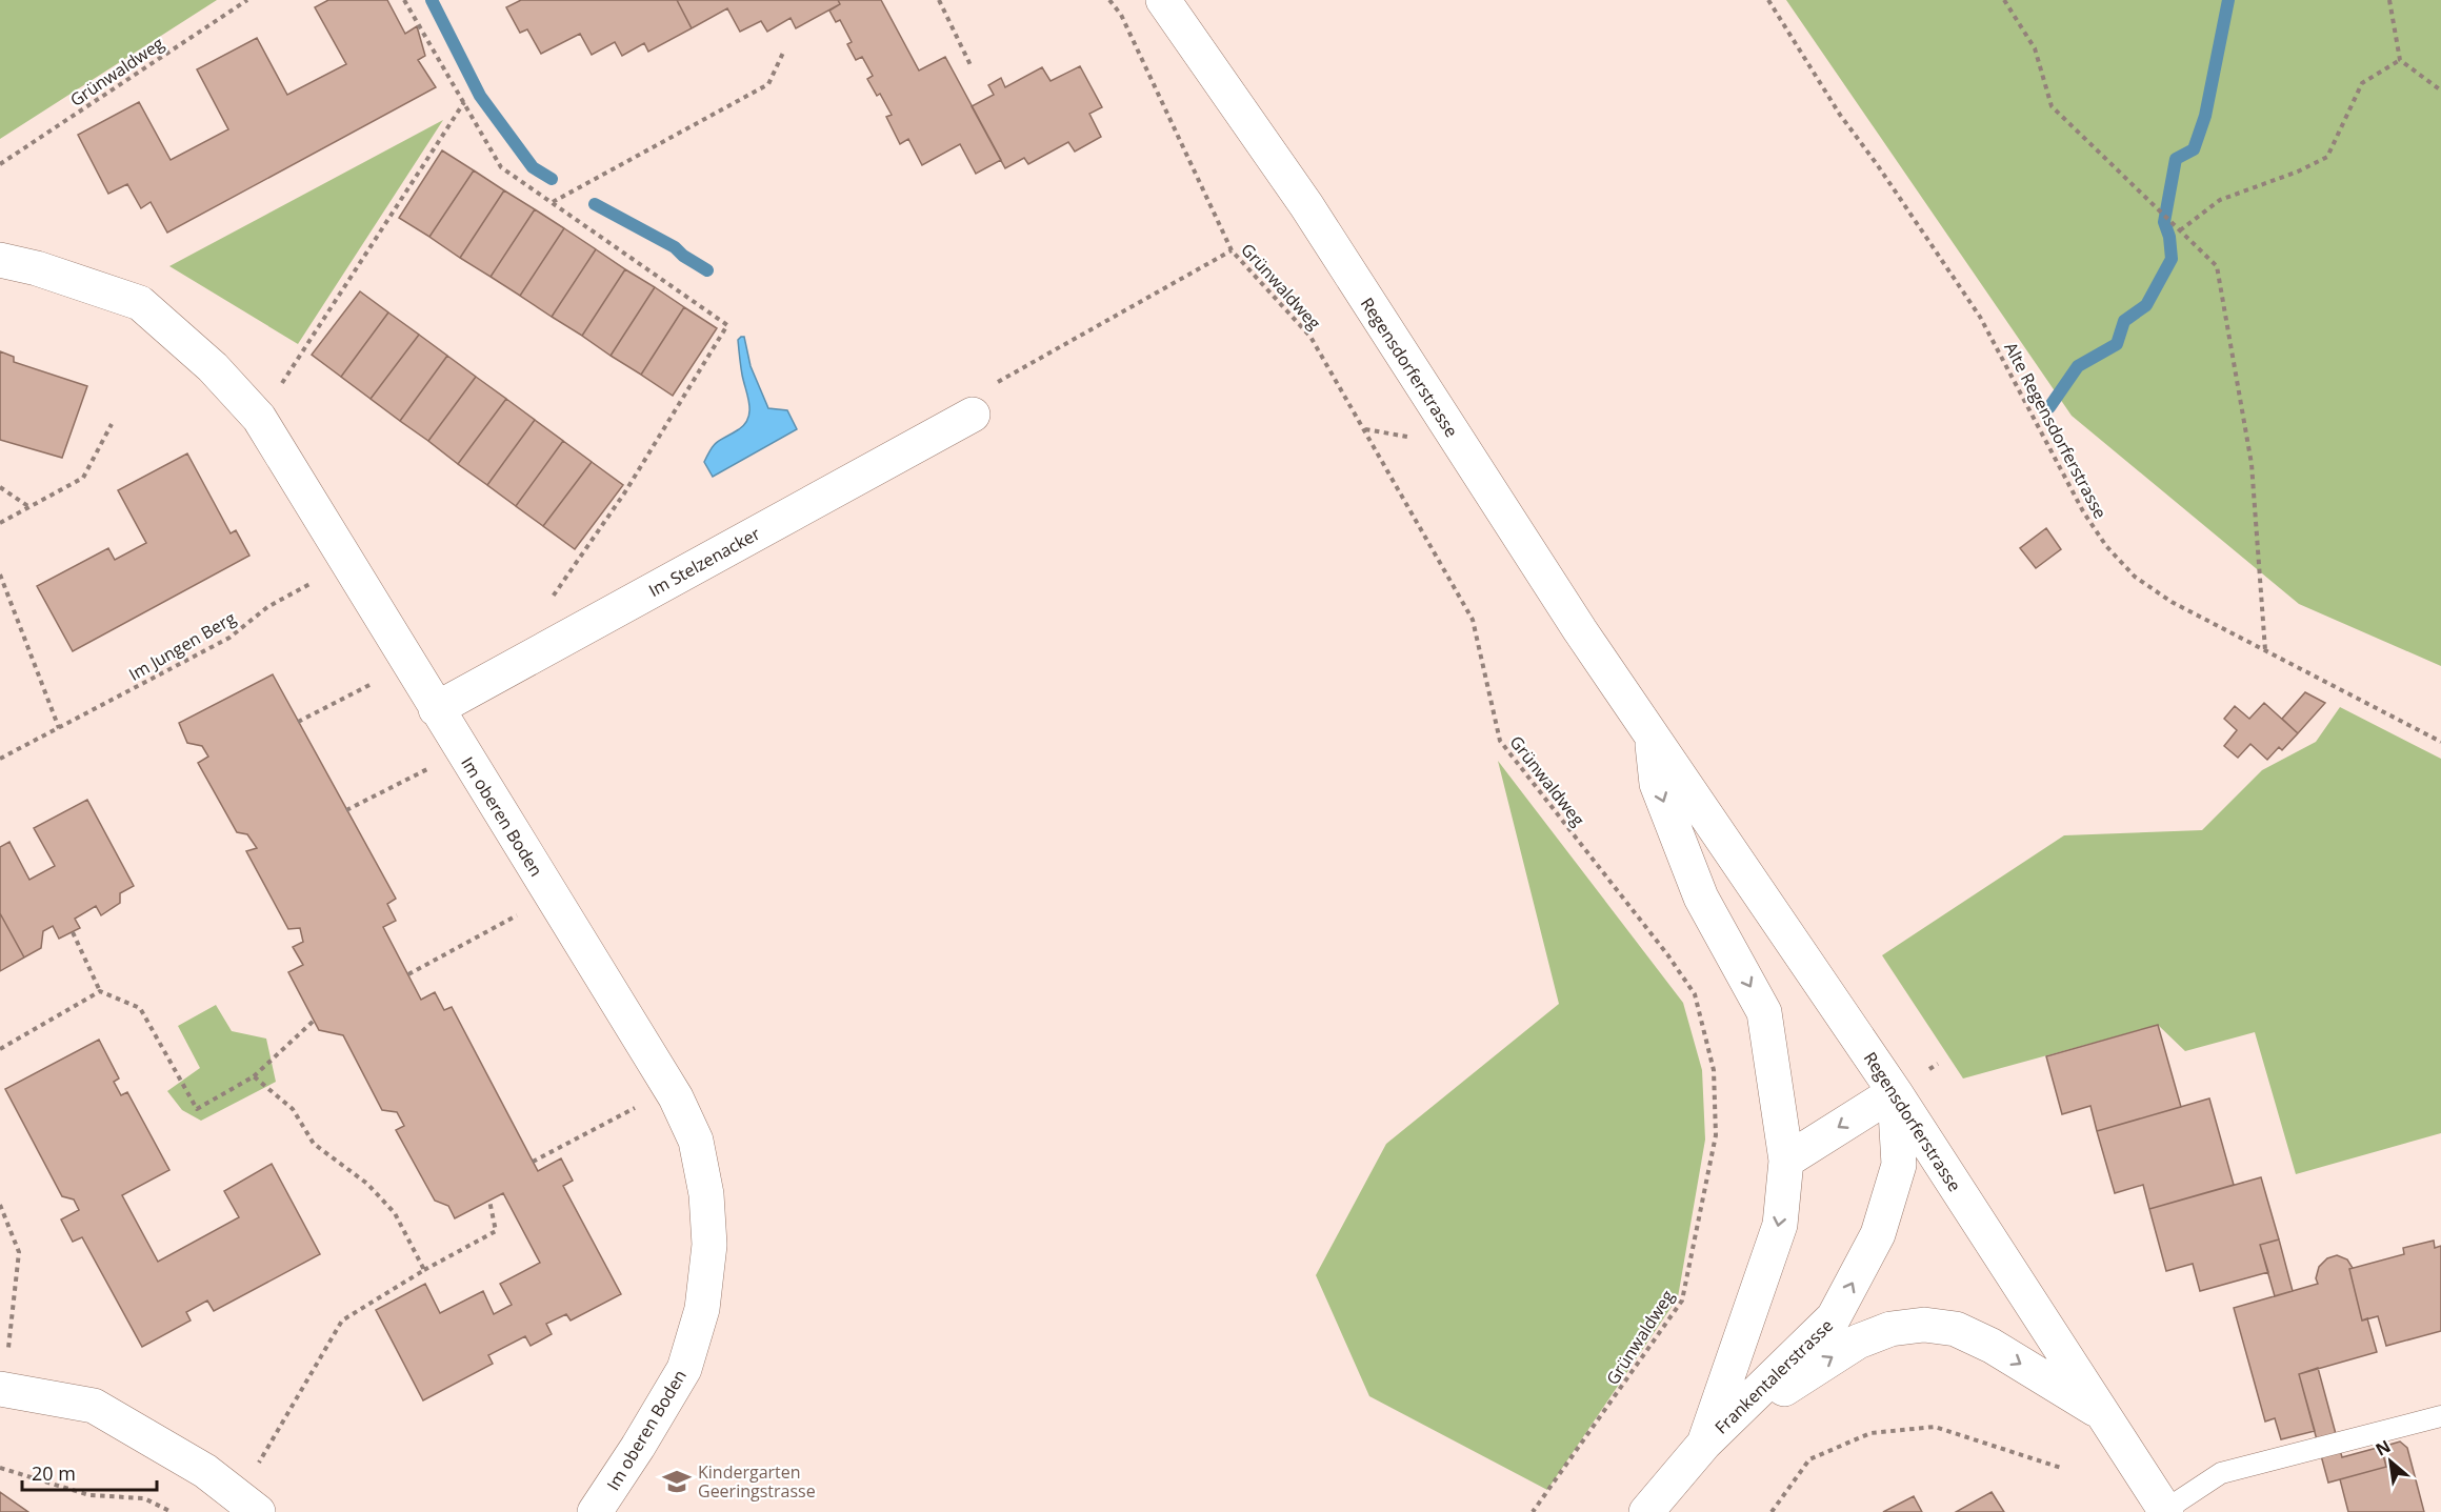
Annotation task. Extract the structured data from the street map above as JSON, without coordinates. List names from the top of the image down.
{
  "streets": {
    "main road": [
      "Regensdorferstrasse",
      "Im Stelzenacker",
      "Im oberen Boden",
      "Frankentalerstrasse"
    ],
    "path": ["Grünwaldweg", "Alte Regensdorferstrasse", "Im Jungen Berg"]
  },
  "crossings": [
    ["Regensdorferstrasse", "Frankentalerstrasse"],
    ["Im Stelzenacker", "Im oberen Boden"],
    ["Im Jungen Berg", "Im oberen Boden"]
  ],
  "places": {
    "school or university": ["Kindergarten Geeringstrasse"]
  },
  "scale_bar": "20 m",
  "north": "top left"
}
